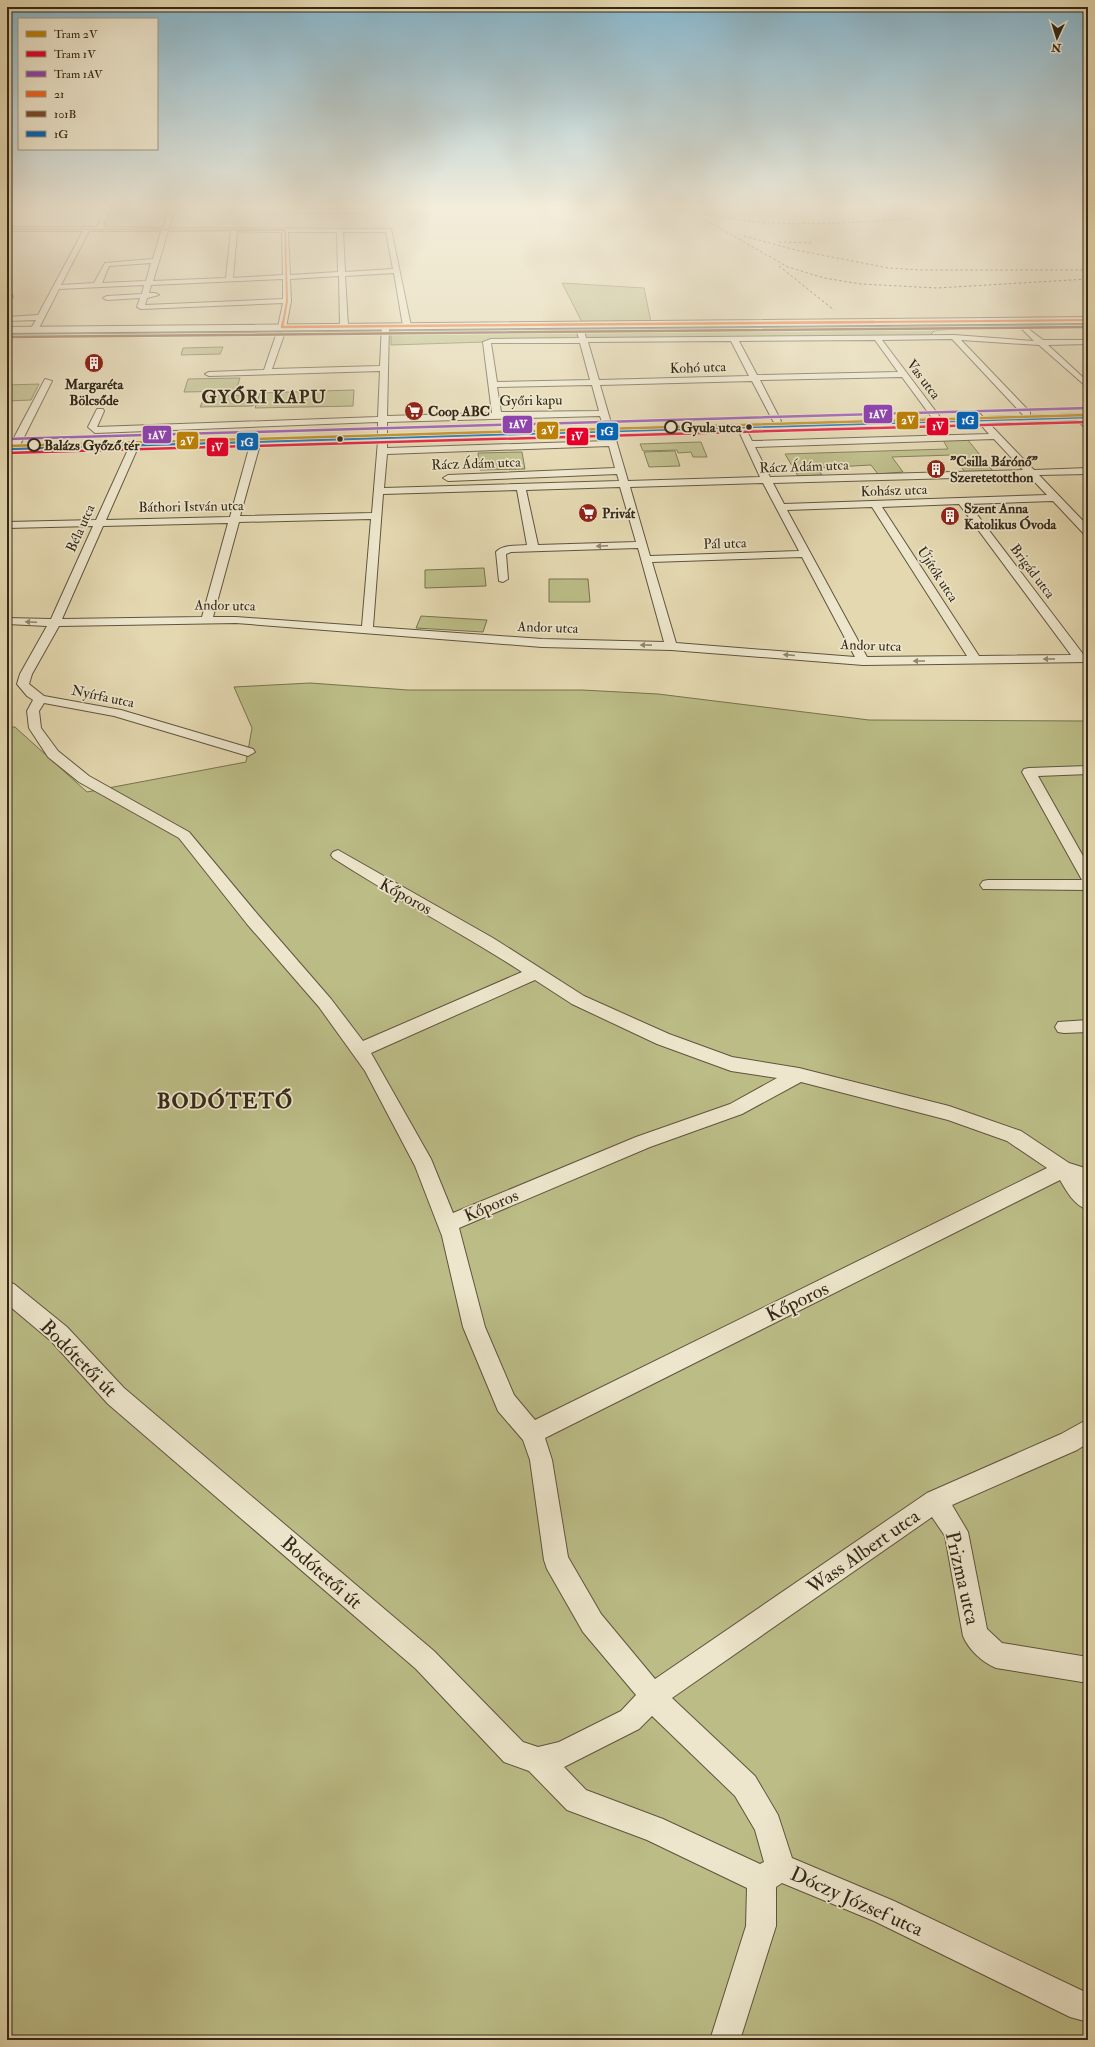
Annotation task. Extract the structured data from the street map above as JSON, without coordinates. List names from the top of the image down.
{
  "streets": {
    "street": [
      "Kohó utca",
      "Vas utca",
      "Győri kapu",
      "Rácz Ádám utca",
      "Kohász utca",
      "Báthori István utca",
      "Béla utca",
      "Pál utca",
      "Brigád utca",
      "Újítók utca",
      "Andor utca",
      "Nyírfa utca",
      "Kőporos",
      "Bodótetői út",
      "Wass Albert utca",
      "Prizma utca",
      "Dóczy József utca"
    ]
  },
  "crossings": [
    ["Kohó utca", "Vas utca"],
    ["Vas utca", "Győri kapu"],
    ["Győri kapu", "Béla utca"],
    ["Kohász utca", "Brigád utca"],
    ["Kohász utca", "Újítók utca"],
    ["Báthori István utca", "Béla utca"],
    ["Béla utca", "Andor utca"],
    ["Béla utca", "Nyírfa utca"],
    ["Brigád utca", "Andor utca"],
    ["Újítók utca", "Andor utca"],
    ["Andor utca", "Nyírfa utca"],
    ["Kőporos", "Dóczy József utca"],
    ["Wass Albert utca", "Prizma utca"],
    ["Wass Albert utca", "Dóczy József utca"]
  ],
  "one_way": ["Andor utca"],
  "districts": ["GYŐRI KAPU", "BODÓTETŐ"],
  "places": {
    "building": ["Margaréta Bölcsőde", "\"Csilla Bárónő\" Szeretetotthon", "Szent Anna Katolikus Óvoda"],
    "supermarket": ["Coop ABC", "Privát"],
    "other": ["Gyula utca", "Balázs Győző tér"]
  },
  "lines": [
    "transit line 21",
    "transit line 101B",
    "tram line 1AV",
    "tram line 2V",
    "transit line 1G",
    "tram line 1V"
  ],
  "legend": [
    "Tram 2V",
    "Tram 1V",
    "Tram 1AV",
    "21",
    "101B",
    "1G"
  ],
  "north": "bottom"
}
